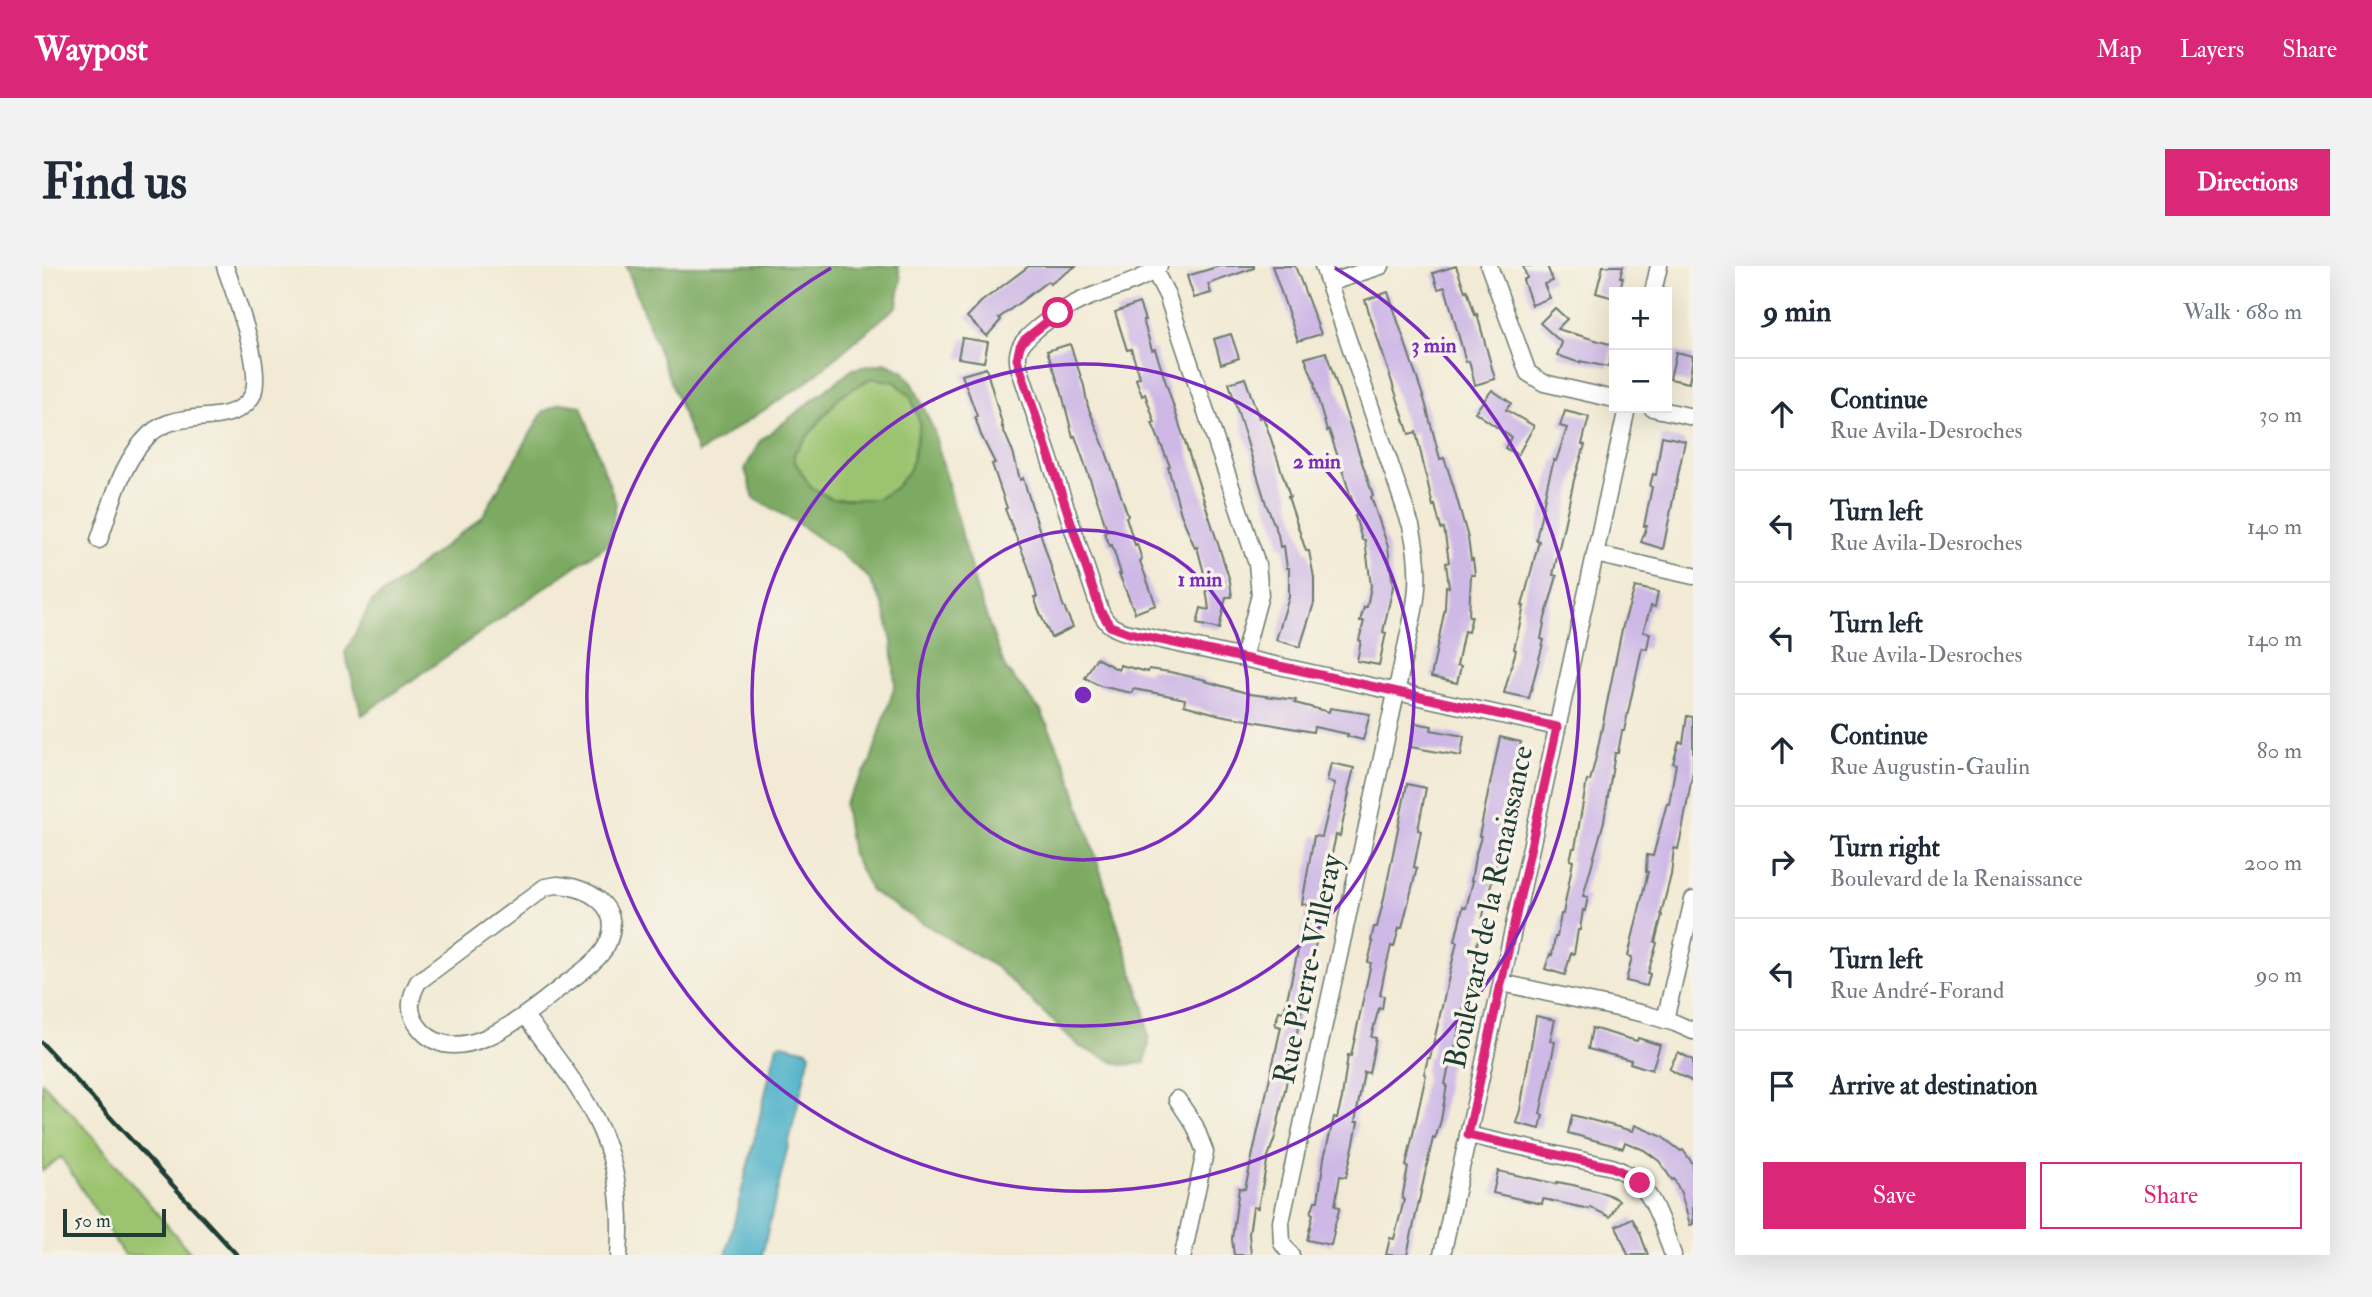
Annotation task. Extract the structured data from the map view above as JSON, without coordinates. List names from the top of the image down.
{
  "streets": {
    "street": ["Boulevard de la Renaissance", "Rue Pierre-Villeray"]
  },
  "scale_bar": "50 m",
  "page": {
    "header": "Waypost",
    "nav": ["Map", "Layers", "Share"],
    "buttons": [
      "Directions",
      ["Save", "Share"]
    ],
    "title": "Find us",
    "heading": ["9 min", "Walk · 680 m"],
    "map_buttons": ["+", "−"],
    "list": [
      ["Continue", "Rue Avila-Desroches", "30 m"],
      ["Turn left", "Rue Avila-Desroches", "140 m"],
      ["Turn left", "Rue Avila-Desroches", "140 m"],
      ["Continue", "Rue Augustin-Gaulin", "80 m"],
      ["Turn right", "Boulevard de la Renaissance", "200 m"],
      ["Turn left", "Rue André-Forand", "90 m"],
      "Arrive at destination"
    ],
    "scale": "50 m"
  },
  "rings": ["3 min", "2 min", "1 min"]
}
